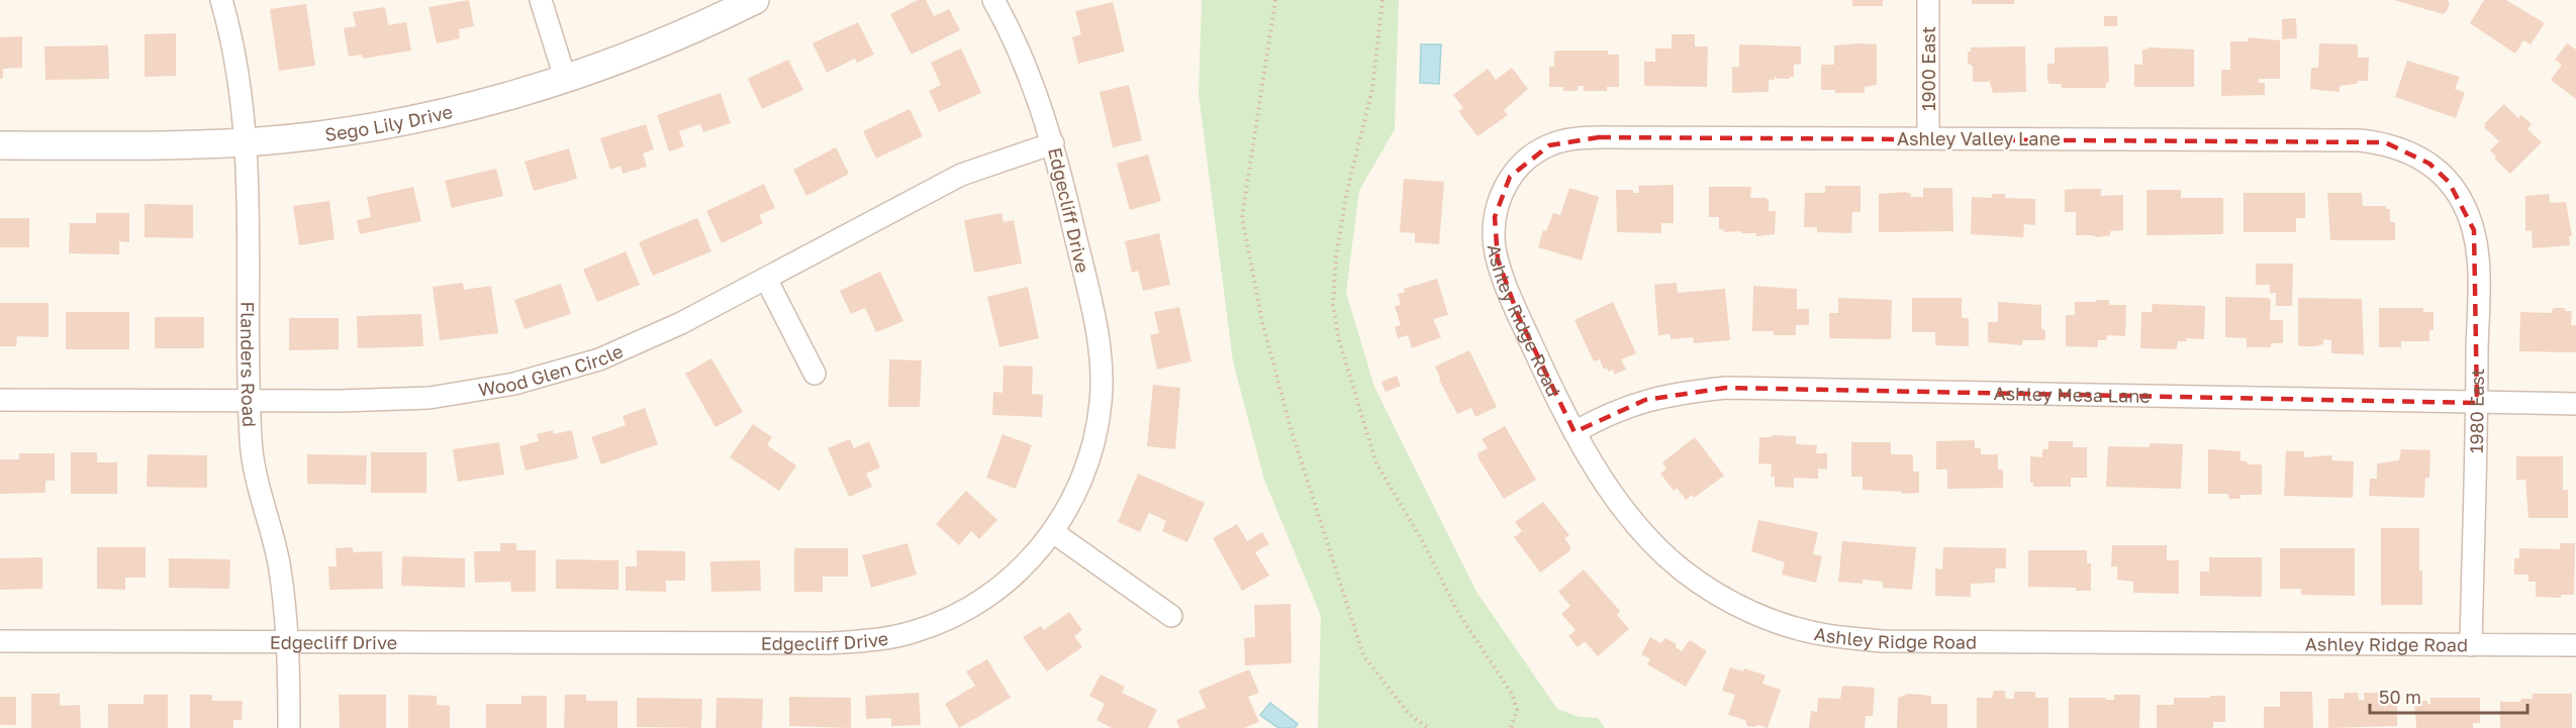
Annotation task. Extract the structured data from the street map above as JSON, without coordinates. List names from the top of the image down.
{
  "streets": {
    "street": [
      "1900 East",
      "Sego Lily Drive",
      "Ashley Valley Lane",
      "Edgecliff Drive",
      "Ashley Ridge Road",
      "Flanders Road",
      "Wood Glen Circle",
      "Ashley Mesa Lane",
      "1980 East"
    ]
  },
  "crossings": [
    ["1900 East", "Ashley Valley Lane"],
    ["Sego Lily Drive", "Flanders Road"],
    ["Ashley Valley Lane", "Ashley Ridge Road"],
    ["Ashley Valley Lane", "1980 East"],
    ["Edgecliff Drive", "Flanders Road"],
    ["Edgecliff Drive", "Wood Glen Circle"],
    ["Ashley Ridge Road", "Ashley Mesa Lane"],
    ["Ashley Ridge Road", "1980 East"],
    ["Flanders Road", "Wood Glen Circle"],
    ["Ashley Mesa Lane", "1980 East"]
  ],
  "scale_bar": "50 m"
}
